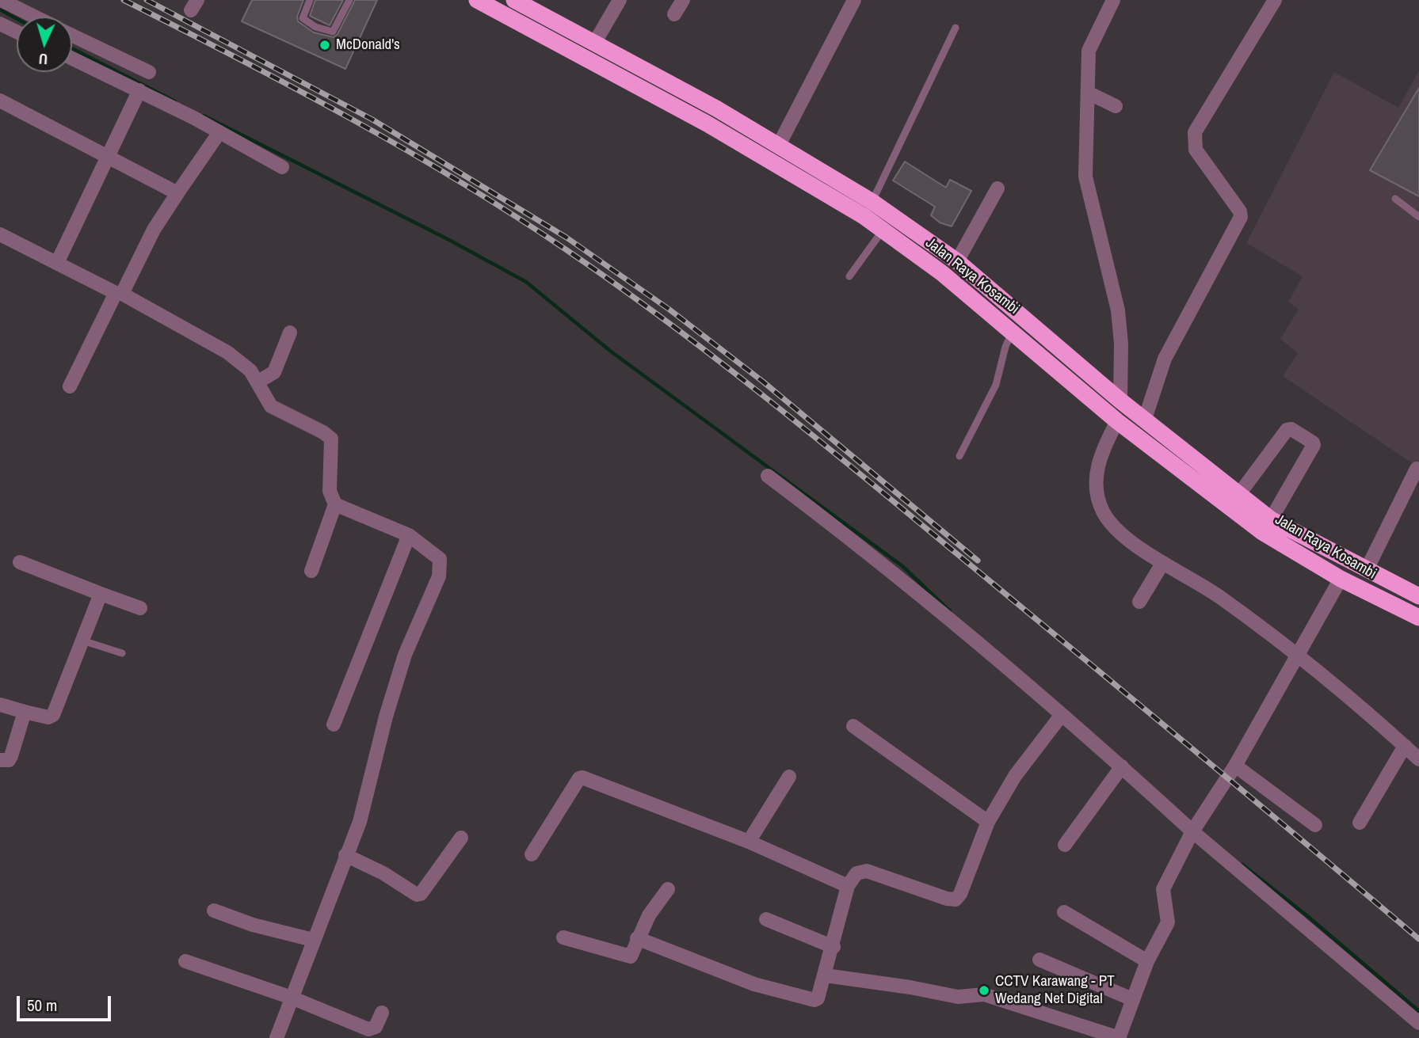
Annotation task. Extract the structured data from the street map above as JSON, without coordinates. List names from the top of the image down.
{
  "streets": {
    "highway": ["Jalan Raya Kosambi"]
  },
  "places": ["McDonald's", "CCTV Karawang - PT Wedang Net Digital"],
  "scale_bar": "50 m",
  "north": "bottom"
}
